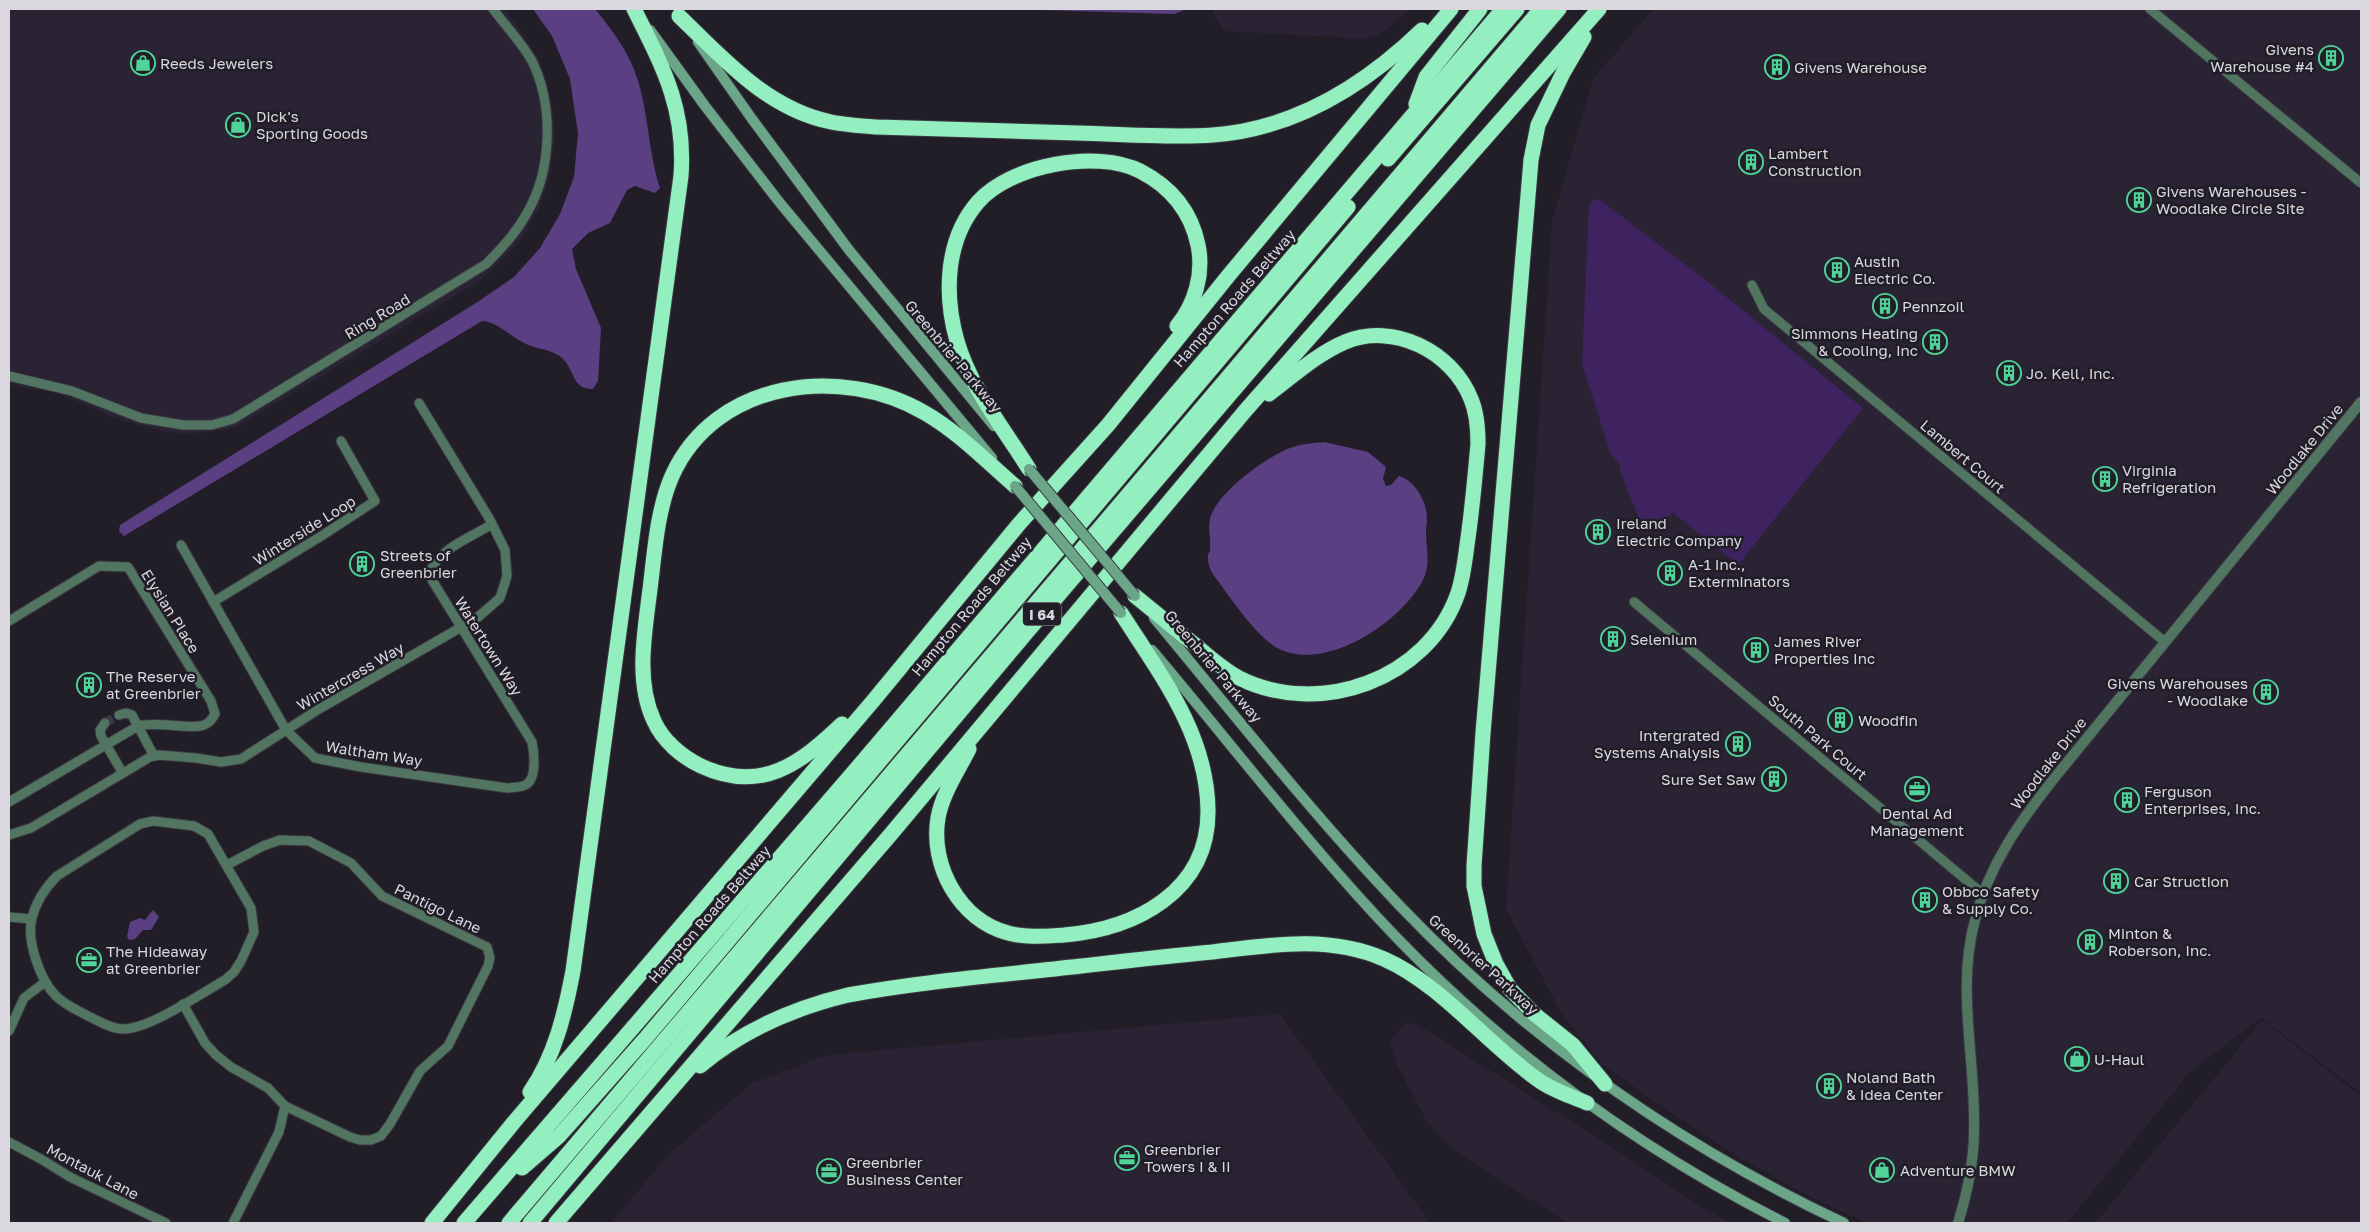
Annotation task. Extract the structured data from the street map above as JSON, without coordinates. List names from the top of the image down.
{
  "streets": {
    "highway": ["Hampton Roads Beltway", "I 64"],
    "main road": ["Greenbrier Parkway"],
    "street": [
      "Ring Road",
      "Woodlake Drive",
      "Lambert Court",
      "Winterside Loop",
      "Elysian Place",
      "Watertown Way",
      "Wintercress Way",
      "South Park Court",
      "Waltham Way",
      "Pantigo Lane",
      "Montauk Lane"
    ]
  },
  "crossings": [
    ["Woodlake Drive", "Lambert Court"],
    ["Woodlake Drive", "South Park Court"],
    ["Winterside Loop", "Waltham Way"],
    ["Watertown Way", "Wintercress Way"],
    ["Watertown Way", "Waltham Way"],
    ["Wintercress Way", "Waltham Way"]
  ],
  "places": {
    "building": [
      "Givens Warehouse #4",
      "Givens Warehouse",
      "Lambert Construction",
      "Givens Warehouses - Woodlake Circle Site",
      "Austin Electric Co.",
      "Pennzoil",
      "Simmons Heating & Cooling, Inc",
      "Jo. Kell, Inc.",
      "Virginia Refrigeration",
      "Ireland Electric Company",
      "Streets of Greenbrier",
      "A-1 Inc., Exterminators",
      "Selenium",
      "James River Properties Inc",
      "The Reserve at Greenbrier",
      "Givens Warehouses - Woodlake",
      "Woodfin",
      "Intergrated Systems Analysis",
      "Sure Set Saw",
      "Ferguson Enterprises, Inc.",
      "Car Struction",
      "Obbco Safety & Supply Co.",
      "Minton & Roberson, Inc.",
      "Noland Bath & Idea Center"
    ],
    "shop": [
      "Reeds Jewelers",
      "Dick's Sporting Goods",
      "U-Haul",
      "Adventure BMW"
    ],
    "office": [
      "Dental Ad Management",
      "The Hideaway at Greenbrier",
      "Greenbrier Towers I & II",
      "Greenbrier Business Center"
    ]
  }
}
